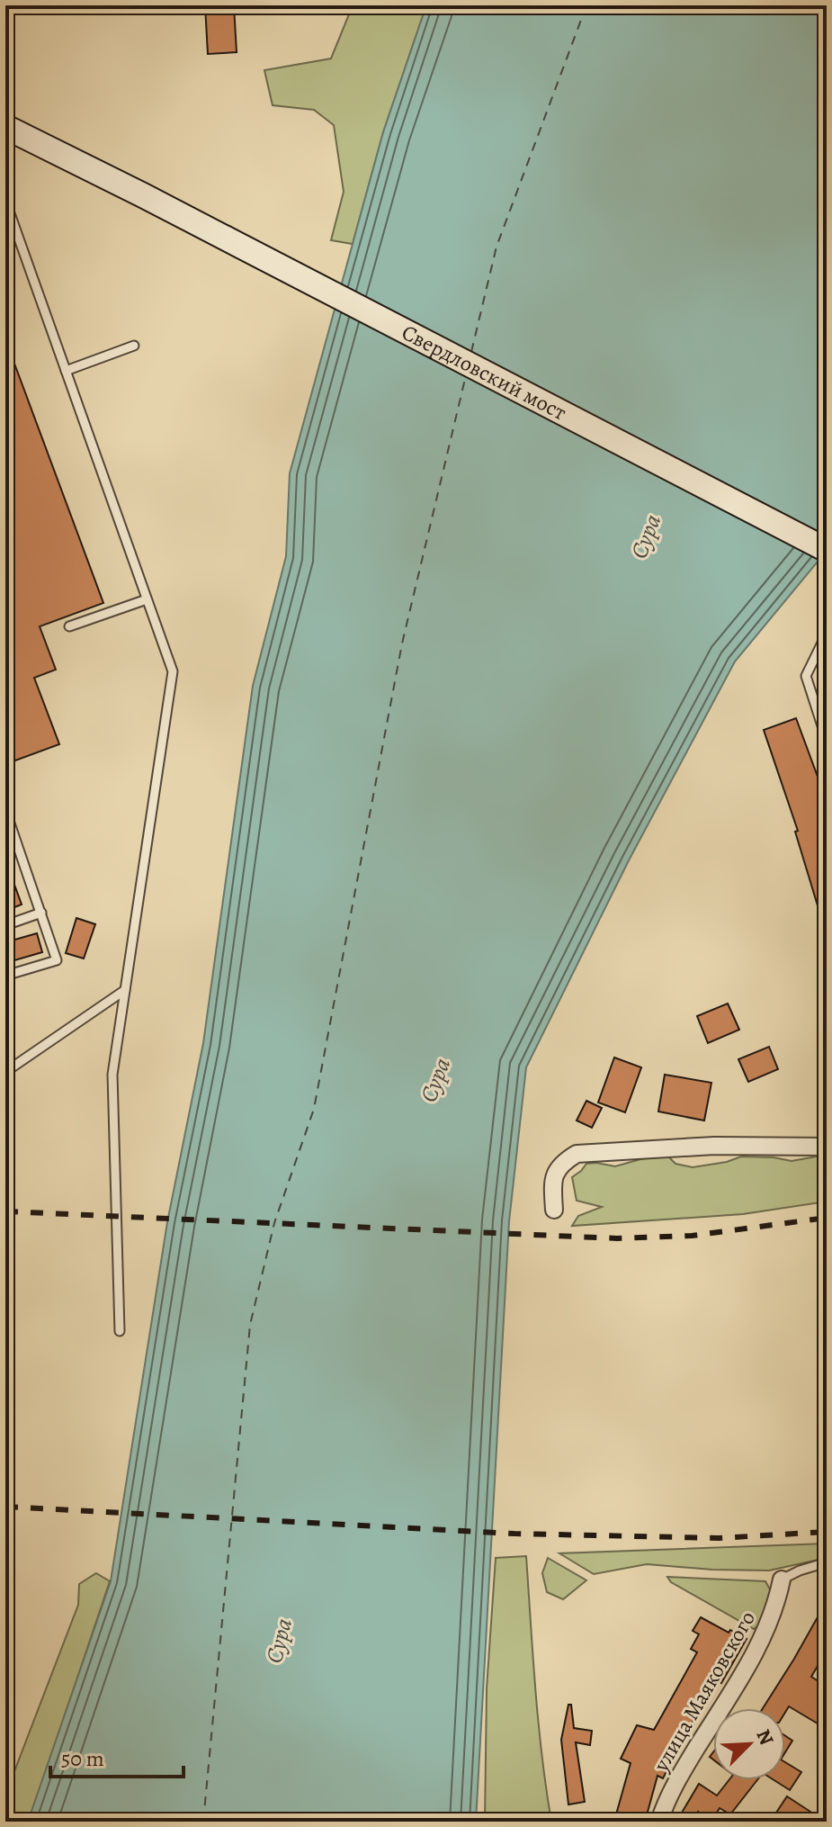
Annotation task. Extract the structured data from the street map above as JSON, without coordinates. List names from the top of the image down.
{
  "streets": {
    "main road": ["Свердловский мост"],
    "street": ["улица Маяковского"]
  },
  "water": ["Сура"],
  "scale_bar": "50 m",
  "north": "top right"
}
